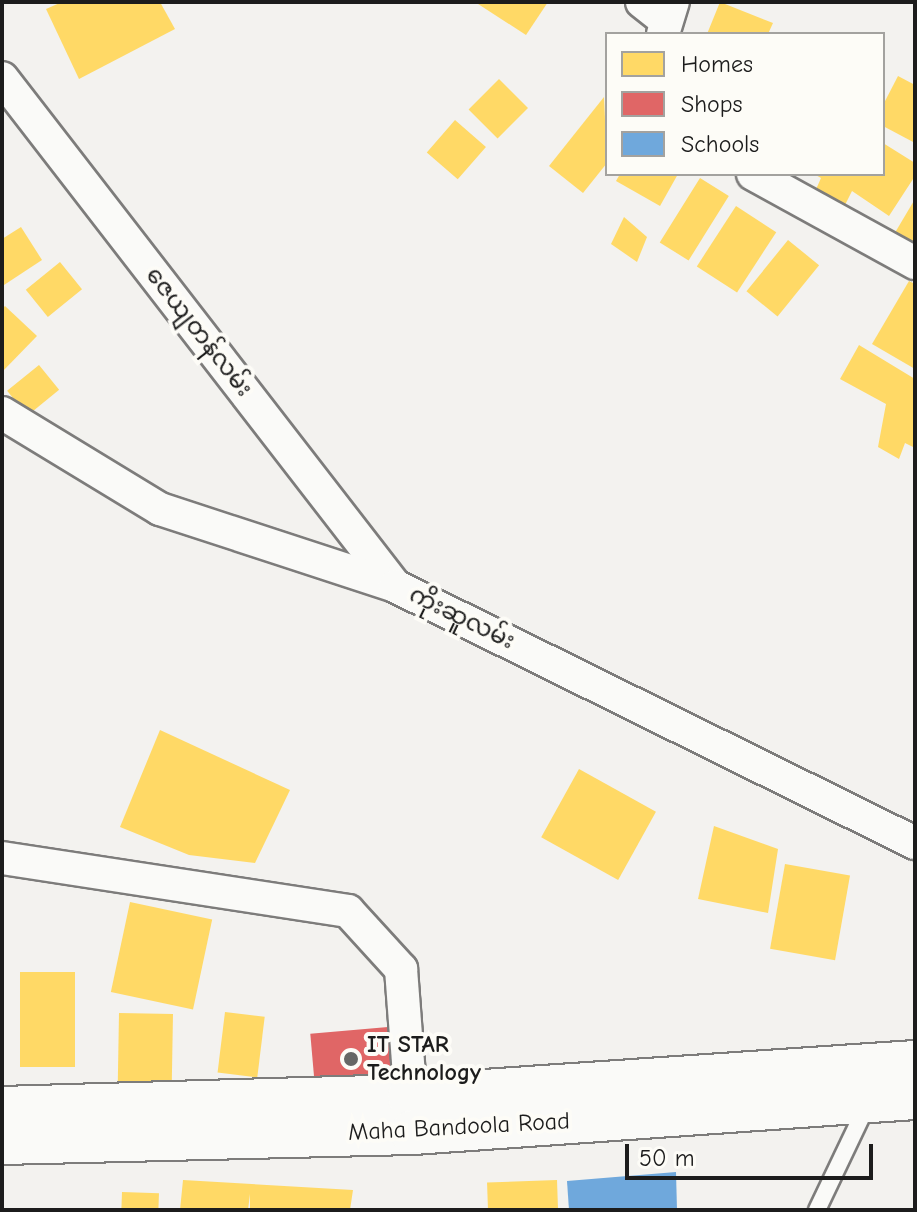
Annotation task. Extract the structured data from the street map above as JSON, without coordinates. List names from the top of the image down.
{
  "streets": {
    "main road": ["Maha Bandoola Road"],
    "street": ["ဇေယျတန်လမ်း", "ကိုးဆူလမ်း"]
  },
  "crossings": [
    ["ဇေယျတန်လမ်း", "ကိုးဆူလမ်း"]
  ],
  "places": ["IT STAR Technology"],
  "legend": ["Homes", "Shops", "Schools"],
  "scale_bar": "50 m"
}
